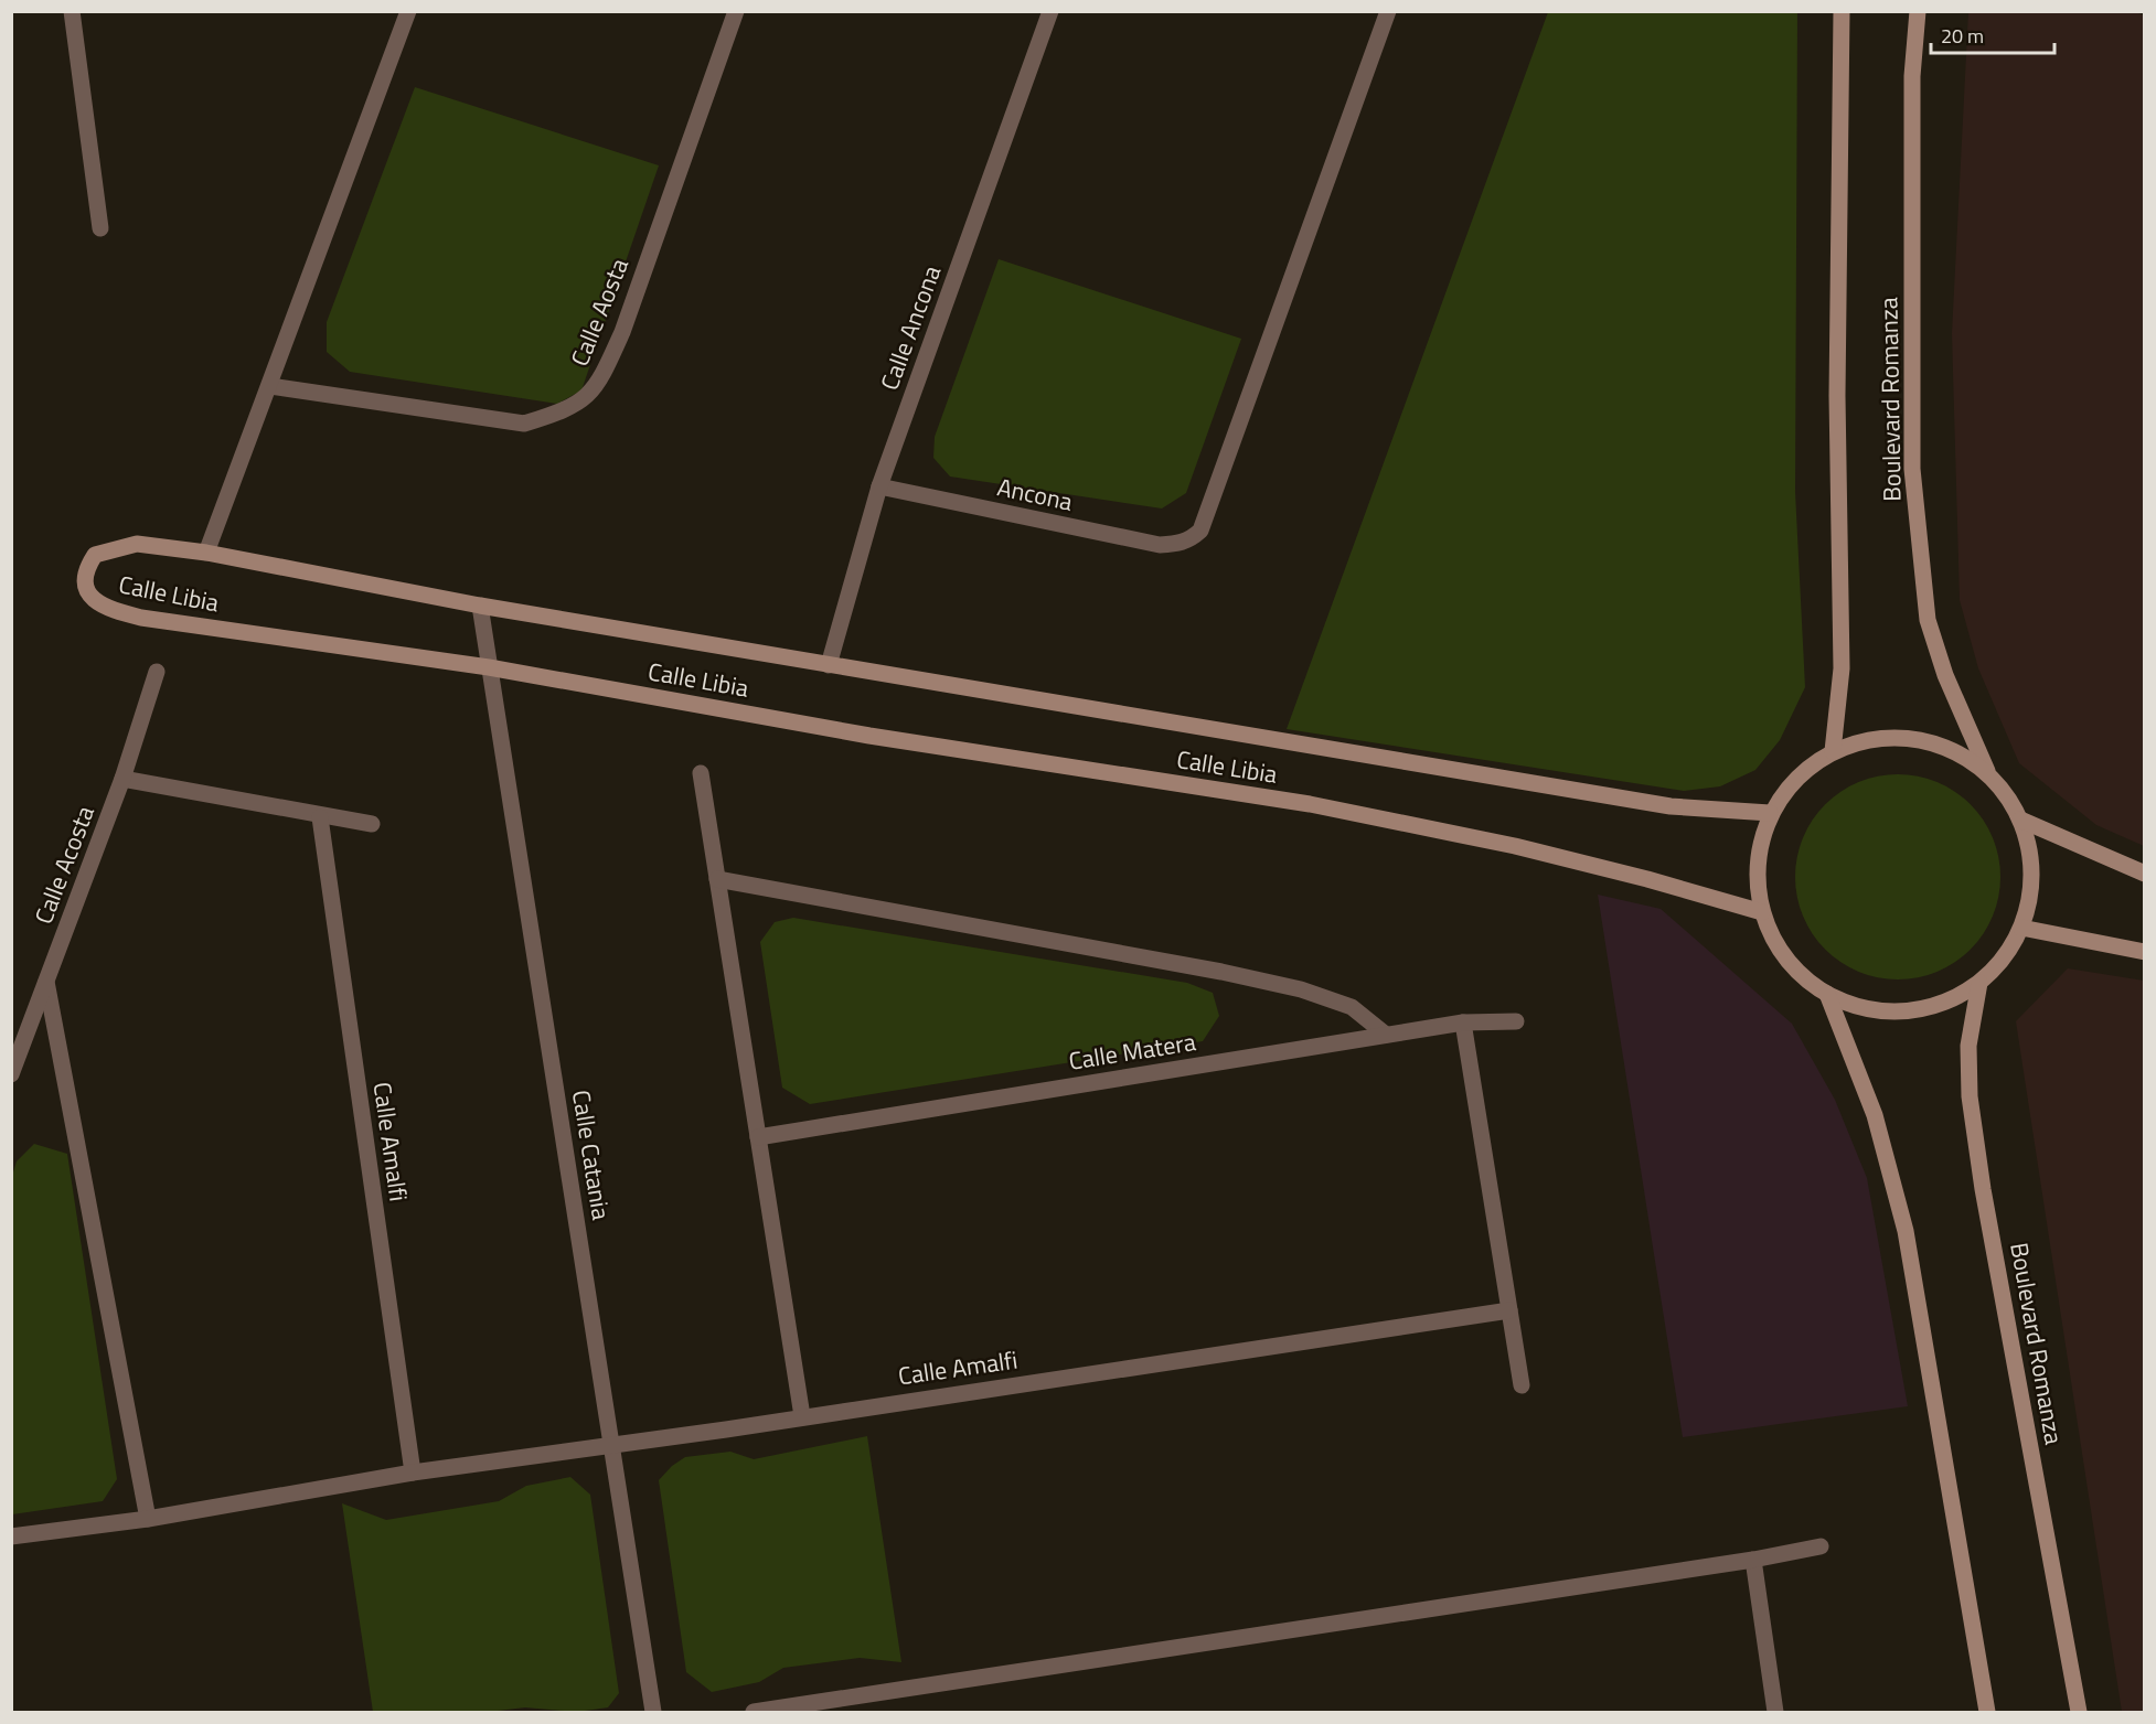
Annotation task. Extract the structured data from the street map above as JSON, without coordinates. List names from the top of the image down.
{
  "streets": {
    "main road": ["Boulevard Romanza", "Calle Libia"],
    "street": [
      "Calle Aosta",
      "Calle Ancona",
      "Ancona",
      "Calle Acosta",
      "Calle Matera",
      "Calle Amalfi",
      "Calle Catania"
    ]
  },
  "crossings": [
    ["Calle Ancona", "Ancona"],
    ["Calle Ancona", "Calle Libia"],
    ["Calle Libia", "Calle Catania"],
    ["Calle Amalfi", "Calle Catania"]
  ],
  "scale_bar": "20 m"
}
